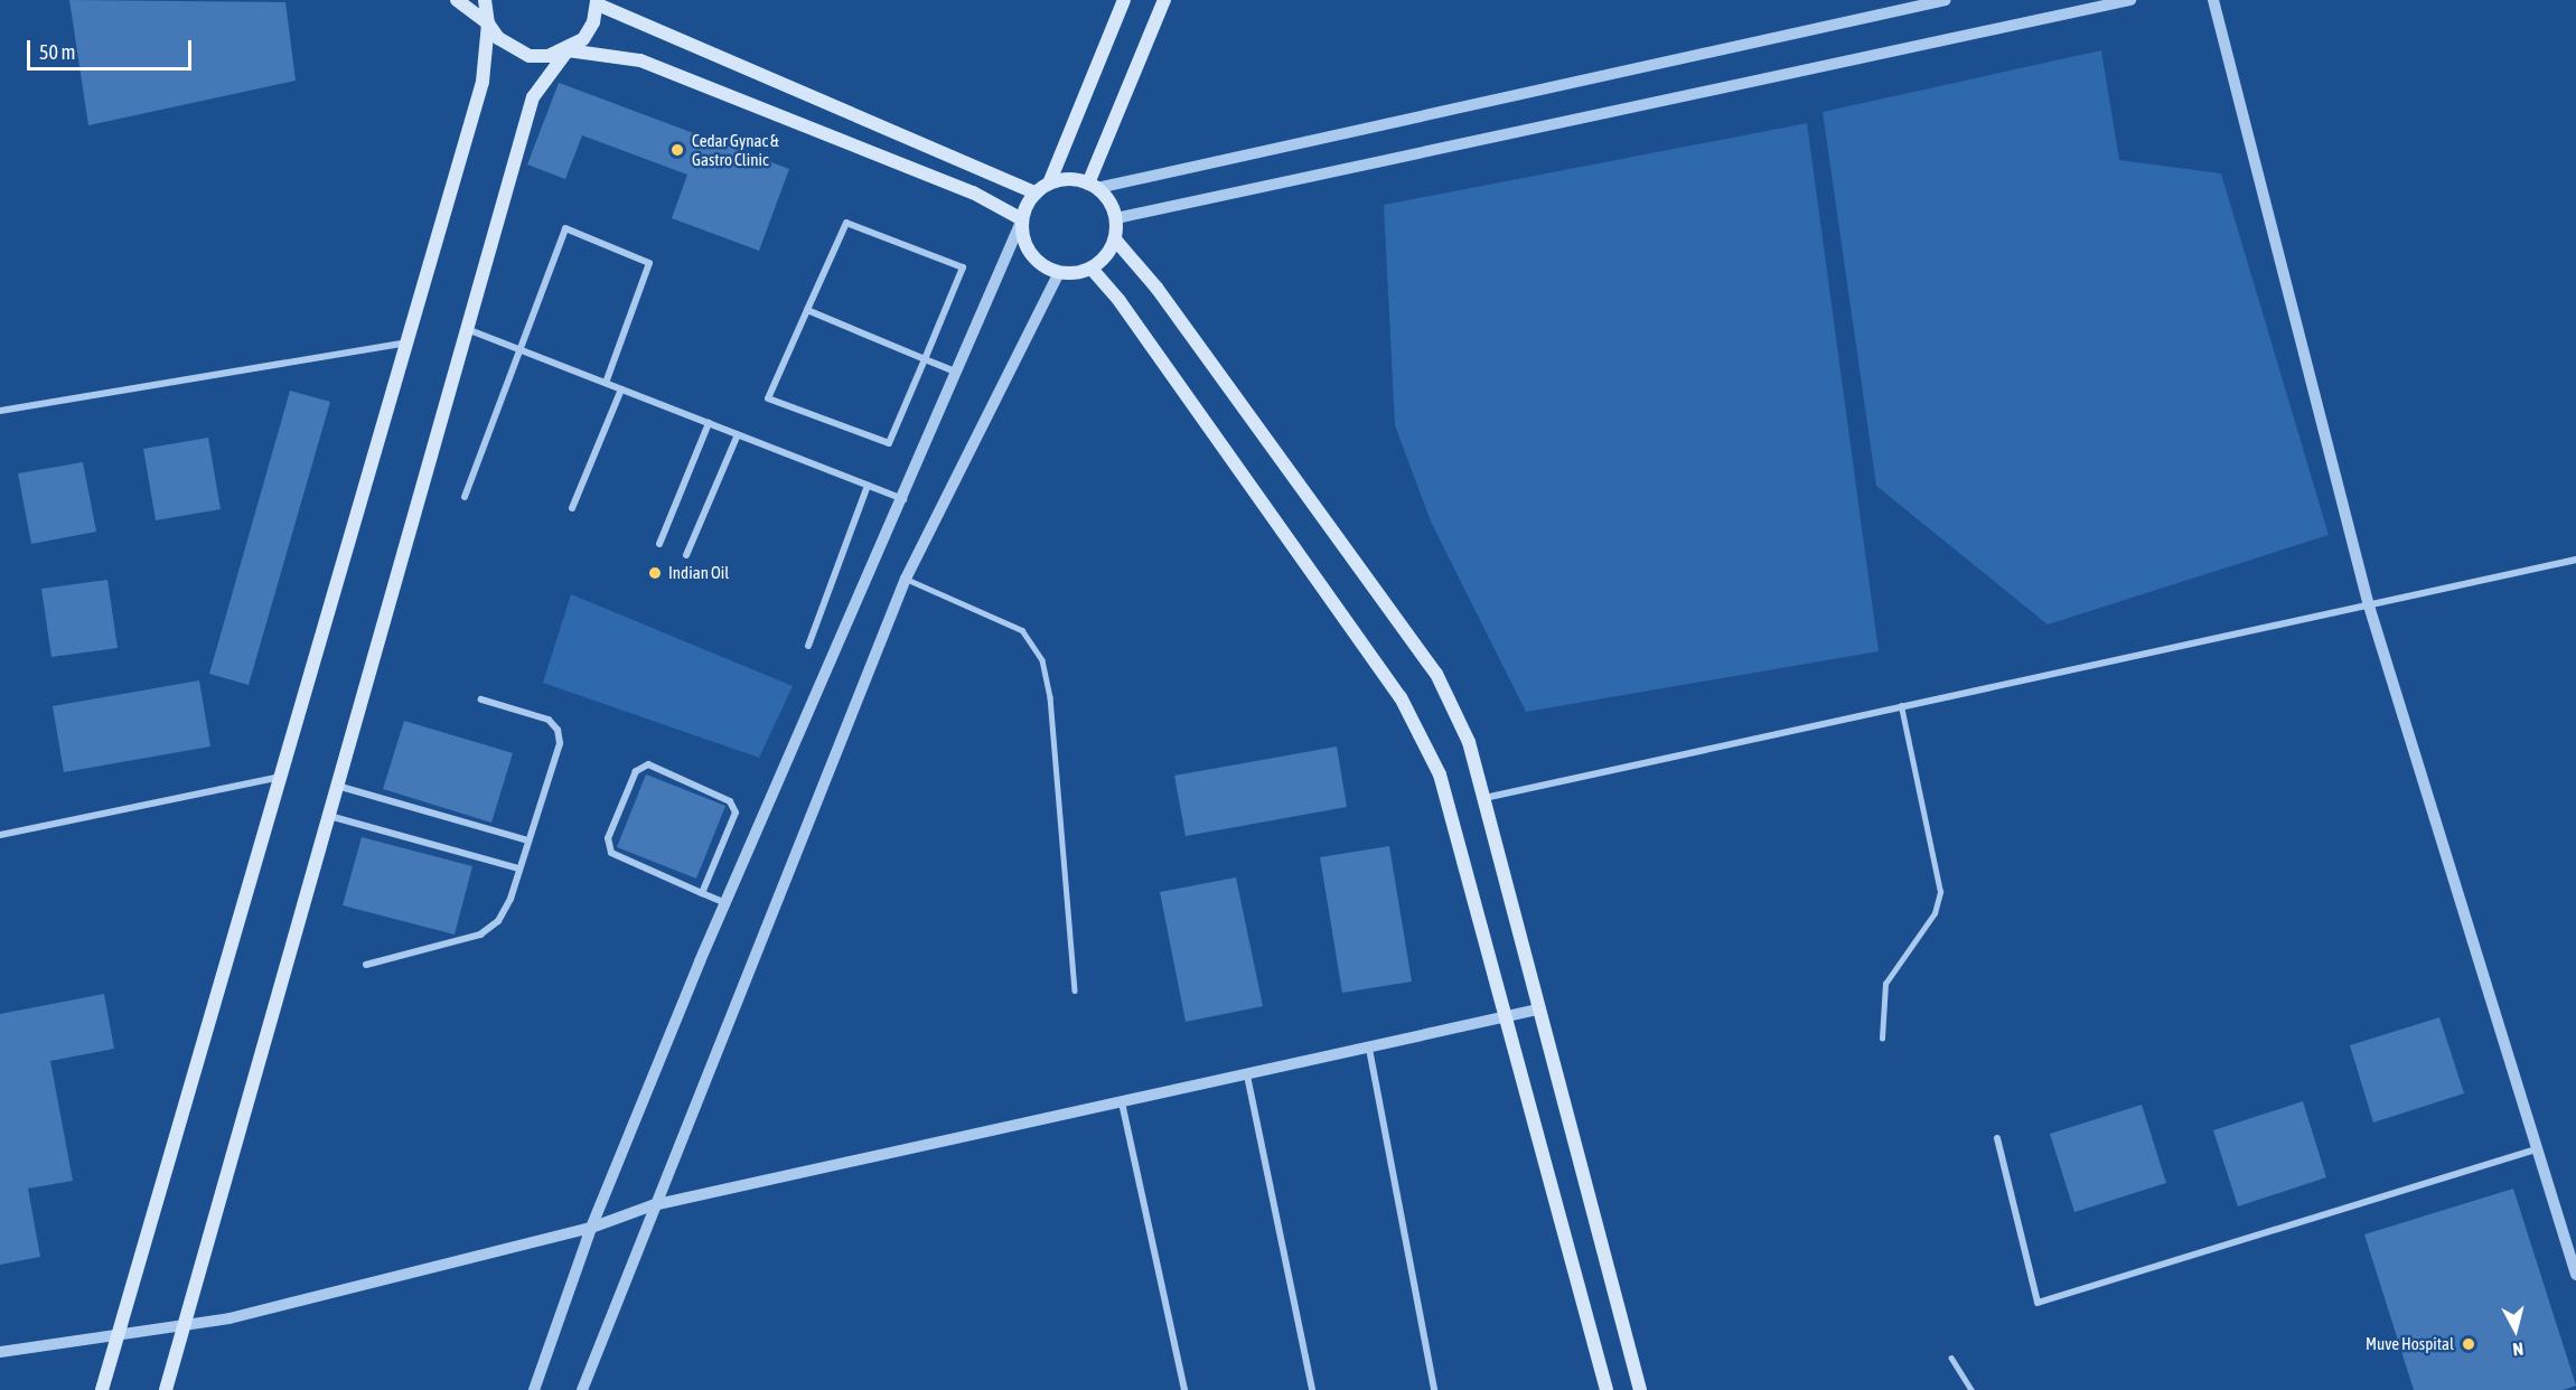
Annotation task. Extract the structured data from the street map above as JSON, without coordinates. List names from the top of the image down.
{
  "places": ["Cedar Gynac & Gastro Clinic", "Indian Oil", "Muve Hospital"],
  "scale_bar": "50 m",
  "north": "bottom"
}
